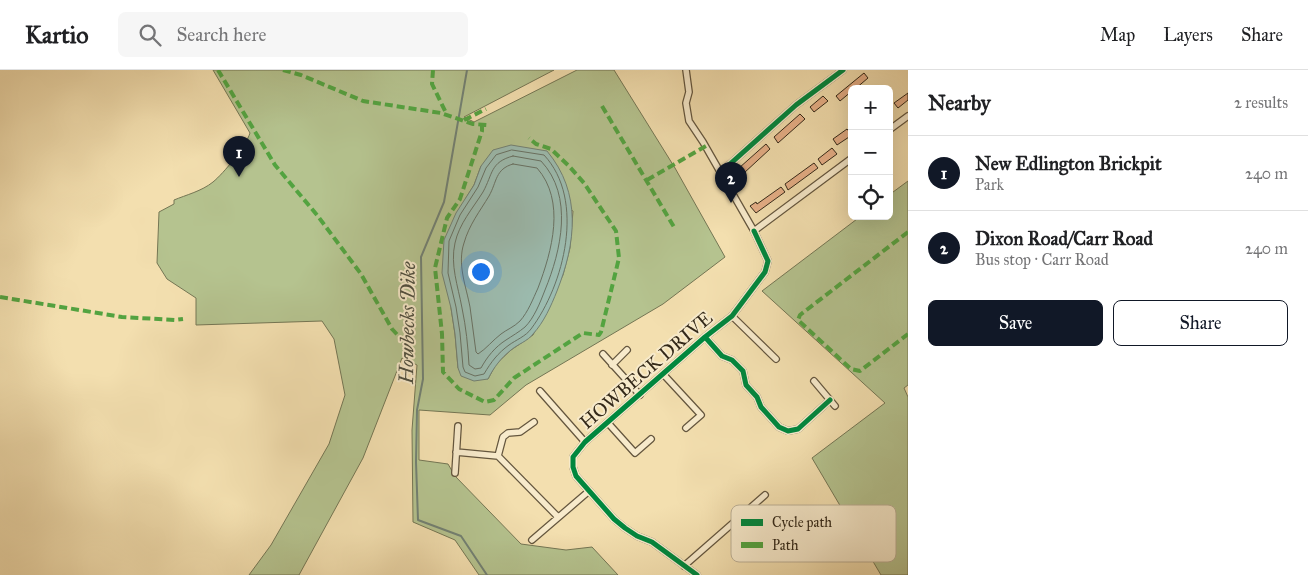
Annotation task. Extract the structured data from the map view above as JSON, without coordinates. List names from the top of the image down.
{
  "streets": {
    "street": ["HOWBECK DRIVE"]
  },
  "water": ["Howbecks Dike"],
  "legend": ["Cycle path", "Path"],
  "page": {
    "header": "Kartio",
    "search": "Search here",
    "nav": ["Map", "Layers", "Share"],
    "heading": ["Nearby", "2 results"],
    "map_buttons": ["+", "−"],
    "list": [
      {
        "mark": "1",
        "name": "New Edlington Brickpit",
        "note": "Park",
        "value": "240 m"
      },
      {
        "mark": "2",
        "name": "Dixon Road/Carr Road",
        "note": "Bus stop · Carr Road",
        "value": "240 m"
      }
    ],
    "pins": ["1", "2"],
    "buttons": ["Save", "Share"]
  }
}
